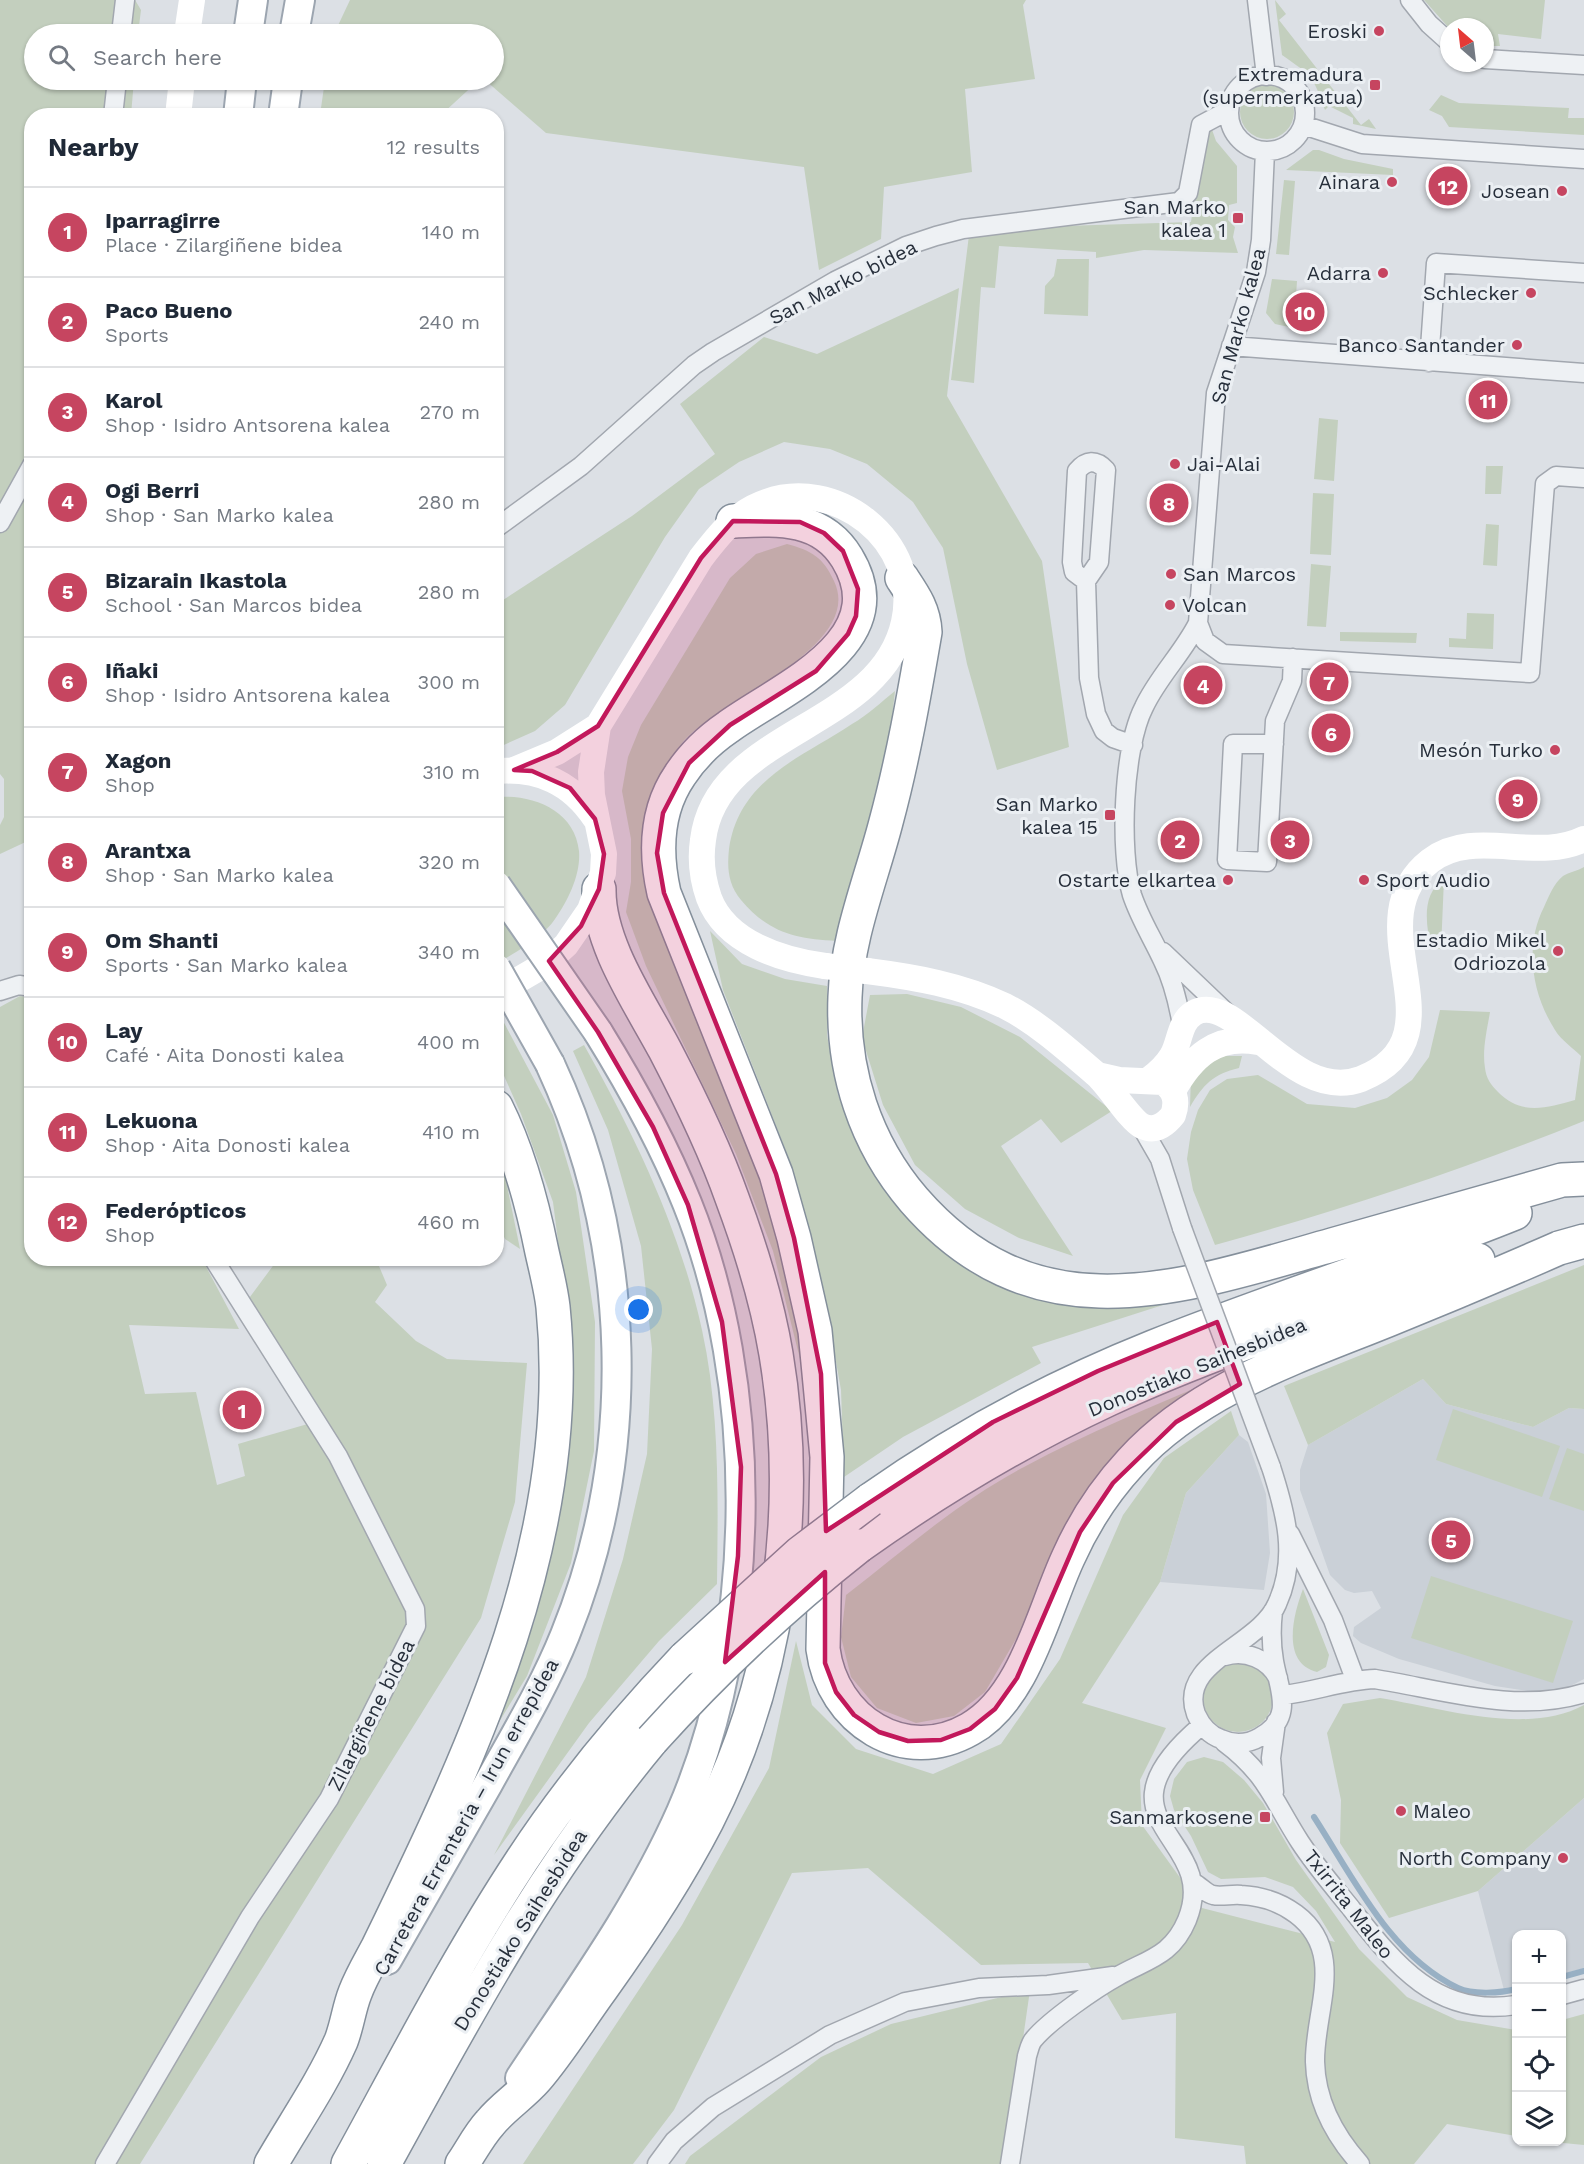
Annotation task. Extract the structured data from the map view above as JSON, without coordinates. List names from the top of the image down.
{
  "streets": {
    "highway": ["Donostiako Saihesbidea"],
    "main road": ["Carretera Errenteria – Irun errepidea"],
    "street": [
      "San Marko bidea",
      "San Marko kalea",
      "Zilargiñene bidea",
      "Txirrita Maleo"
    ]
  },
  "crossings": [
    ["San Marko bidea", "San Marko kalea"]
  ],
  "places": {
    "other": [
      "Eroski",
      "Ainara",
      "Josean",
      "Adarra",
      "Schlecker",
      "Banco Santander",
      "Jai-Alai",
      "San Marcos",
      "Volcan",
      "Mesón Turko",
      "Ostarte elkartea",
      "Sport Audio",
      "Estadio Mikel Odriozola",
      "Maleo",
      "North Company"
    ],
    "transit": [
      "Extremadura (supermerkatua)",
      "San Marko kalea 1",
      "San Marko kalea 15",
      "Sanmarkosene"
    ]
  },
  "north": "top left",
  "page": {
    "search": "Search here",
    "heading": ["Nearby", "12 results"],
    "pins": [
      "12",
      "10",
      "11",
      "8",
      "7",
      "4",
      "6",
      "9",
      "2",
      "3",
      "1",
      "5"
    ],
    "list": [
      {
        "mark": "1",
        "name": "Iparragirre",
        "note": "Place · Zilargiñene bidea",
        "value": "140 m"
      },
      {
        "mark": "2",
        "name": "Paco Bueno",
        "note": "Sports",
        "value": "240 m"
      },
      {
        "mark": "3",
        "name": "Karol",
        "note": "Shop · Isidro Antsorena kalea",
        "value": "270 m"
      },
      {
        "mark": "4",
        "name": "Ogi Berri",
        "note": "Shop · San Marko kalea",
        "value": "280 m"
      },
      {
        "mark": "5",
        "name": "Bizarain Ikastola",
        "note": "School · San Marcos bidea",
        "value": "280 m"
      },
      {
        "mark": "6",
        "name": "Iñaki",
        "note": "Shop · Isidro Antsorena kalea",
        "value": "300 m"
      },
      {
        "mark": "7",
        "name": "Xagon",
        "note": "Shop",
        "value": "310 m"
      },
      {
        "mark": "8",
        "name": "Arantxa",
        "note": "Shop · San Marko kalea",
        "value": "320 m"
      },
      {
        "mark": "9",
        "name": "Om Shanti",
        "note": "Sports · San Marko kalea",
        "value": "340 m"
      },
      {
        "mark": "10",
        "name": "Lay",
        "note": "Café · Aita Donosti kalea",
        "value": "400 m"
      },
      {
        "mark": "11",
        "name": "Lekuona",
        "note": "Shop · Aita Donosti kalea",
        "value": "410 m"
      },
      {
        "mark": "12",
        "name": "Federópticos",
        "note": "Shop",
        "value": "460 m"
      }
    ],
    "map_buttons": ["+", "−"]
  }
}
